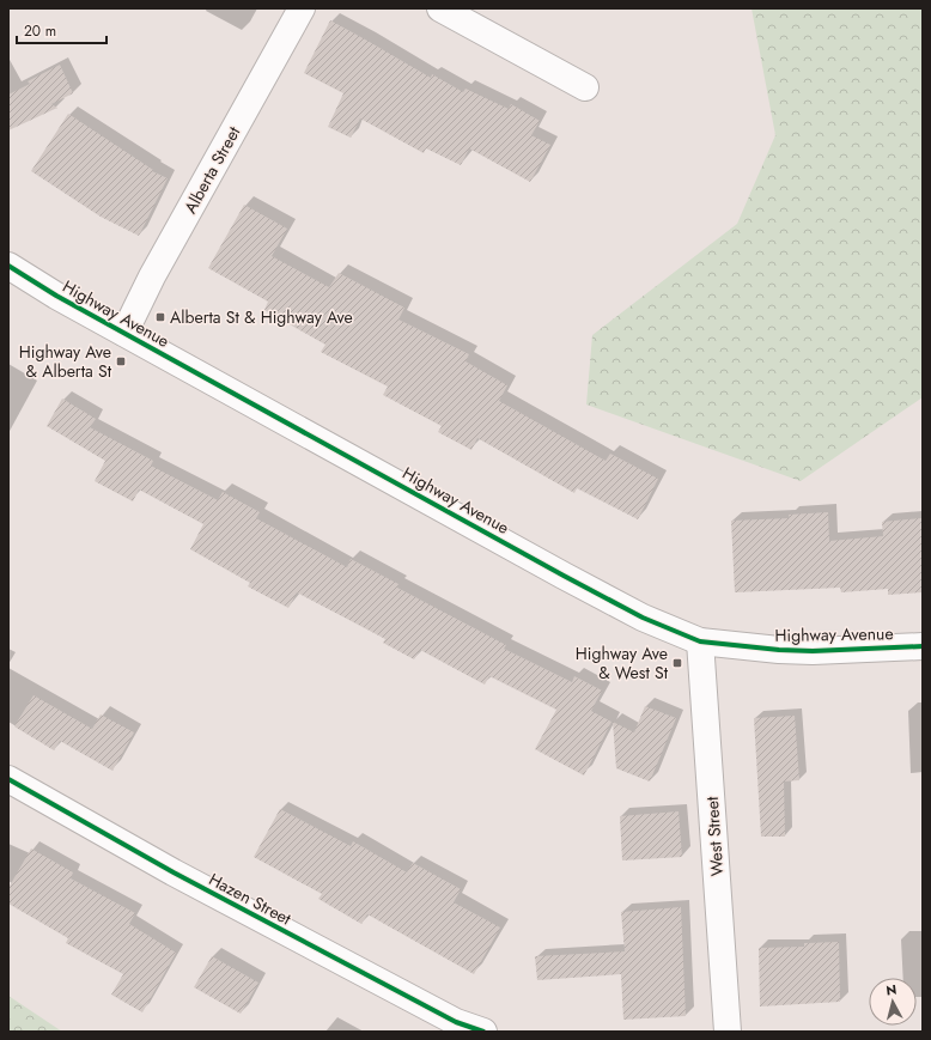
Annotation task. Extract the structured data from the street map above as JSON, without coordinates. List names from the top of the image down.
{
  "streets": {
    "street": [
      "Alberta Street",
      "Highway Avenue",
      "West Street",
      "Hazen Street"
    ]
  },
  "crossings": [
    ["Alberta Street", "Highway Avenue"],
    ["Highway Avenue", "West Street"]
  ],
  "places": {
    "transit": ["Alberta St & Highway Ave", "Highway Ave & Alberta St", "Highway Ave & West St"]
  },
  "scale_bar": "20 m",
  "north": "top"
}
